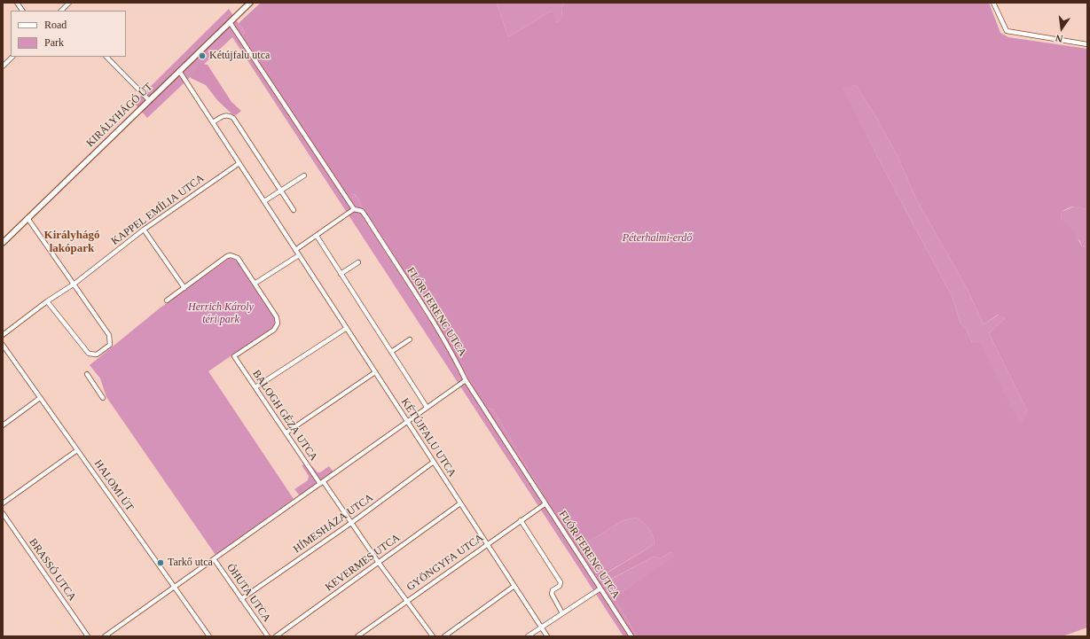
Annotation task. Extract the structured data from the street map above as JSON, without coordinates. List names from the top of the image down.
{
  "streets": {
    "street": [
      "KIRÁLYHÁGÓ ÚT",
      "KAPPEL EMÍLIA UTCA",
      "FLÓR FERENC UTCA",
      "BALOGH GÉZA UTCA",
      "KÉTÚJFALU UTCA",
      "HALOMI ÚT",
      "HÍMESHÁZA UTCA",
      "KEVERMES UTCA",
      "GYÖNGYFA UTCA",
      "BRASSÓ UTCA",
      "ÓHUTA UTCA"
    ]
  },
  "crossings": [
    ["KIRÁLYHÁGÓ ÚT", "FLÓR FERENC UTCA"],
    ["KIRÁLYHÁGÓ ÚT", "KÉTÚJFALU UTCA"],
    ["KAPPEL EMÍLIA UTCA", "KÉTÚJFALU UTCA"],
    ["FLÓR FERENC UTCA", "GYÖNGYFA UTCA"],
    ["BALOGH GÉZA UTCA", "HÍMESHÁZA UTCA"],
    ["BALOGH GÉZA UTCA", "KEVERMES UTCA"],
    ["BALOGH GÉZA UTCA", "GYÖNGYFA UTCA"],
    ["KÉTÚJFALU UTCA", "HÍMESHÁZA UTCA"],
    ["KÉTÚJFALU UTCA", "KEVERMES UTCA"],
    ["KÉTÚJFALU UTCA", "GYÖNGYFA UTCA"],
    ["HÍMESHÁZA UTCA", "ÓHUTA UTCA"]
  ],
  "districts": ["Királyhágó lakópark"],
  "parks": ["Péterhalmi-erdő", "Herrich Károly téri park"],
  "places": ["Kétújfalu utca", "Tarkő utca"],
  "legend": ["Road", "Park"],
  "north": "bottom"
}
